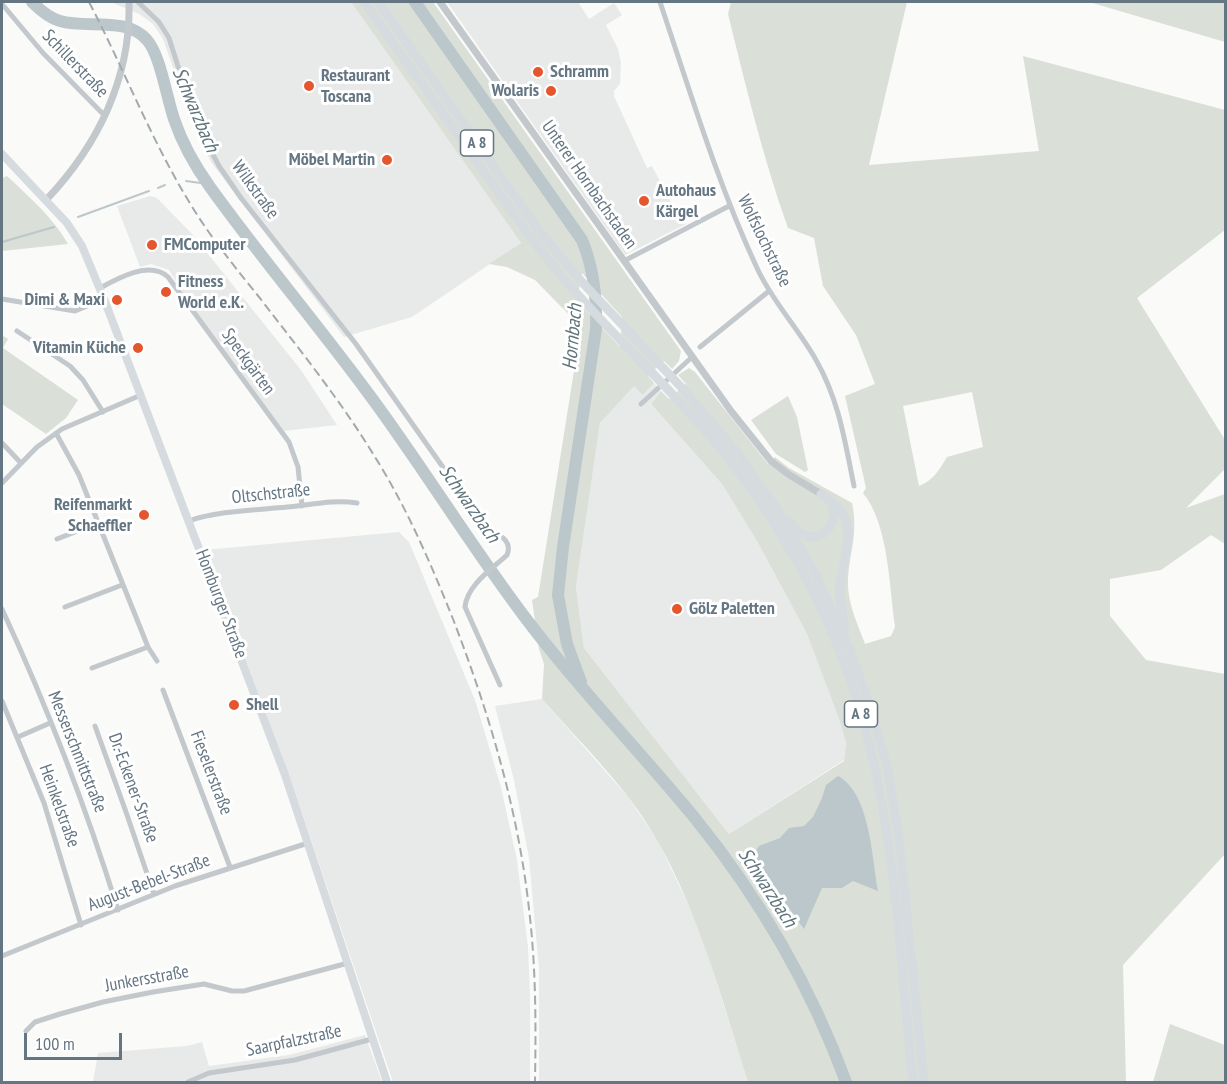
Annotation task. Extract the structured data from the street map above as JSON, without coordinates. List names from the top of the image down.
{
  "streets": {
    "highway": ["A 8"],
    "main road": ["Homburger Straße"],
    "street": [
      "Schillerstraße",
      "Unterer Hornbachstaden",
      "Wilkstraße",
      "Wolfslochstraße",
      "Speckgärten",
      "Oltschstraße",
      "Messerschmittstraße",
      "Fieselerstraße",
      "Dr.-Eckener-Straße",
      "Heinkelstraße",
      "August-Bebel-Straße",
      "Junkersstraße",
      "Saarpfalzstraße"
    ]
  },
  "crossings": [
    ["Speckgärten", "Oltschstraße"],
    ["Speckgärten", "Homburger Straße"],
    ["Oltschstraße", "Homburger Straße"],
    ["Homburger Straße", "August-Bebel-Straße"],
    ["Homburger Straße", "Junkersstraße"],
    ["Homburger Straße", "Saarpfalzstraße"],
    ["Messerschmittstraße", "August-Bebel-Straße"],
    ["Fieselerstraße", "August-Bebel-Straße"],
    ["Dr.-Eckener-Straße", "August-Bebel-Straße"],
    ["Heinkelstraße", "August-Bebel-Straße"]
  ],
  "water": ["Schwarzbach", "Hornbach"],
  "places": [
    "Schramm",
    "Restaurant Toscana",
    "Wolaris",
    "Möbel Martin",
    "Autohaus Kärgel",
    "FMComputer",
    "Fitness World e.K.",
    "Dimi & Maxi",
    "Vitamin Küche",
    "Reifenmarkt Schaeffler",
    "Gölz Paletten",
    "Shell"
  ],
  "scale_bar": "100 m"
}
